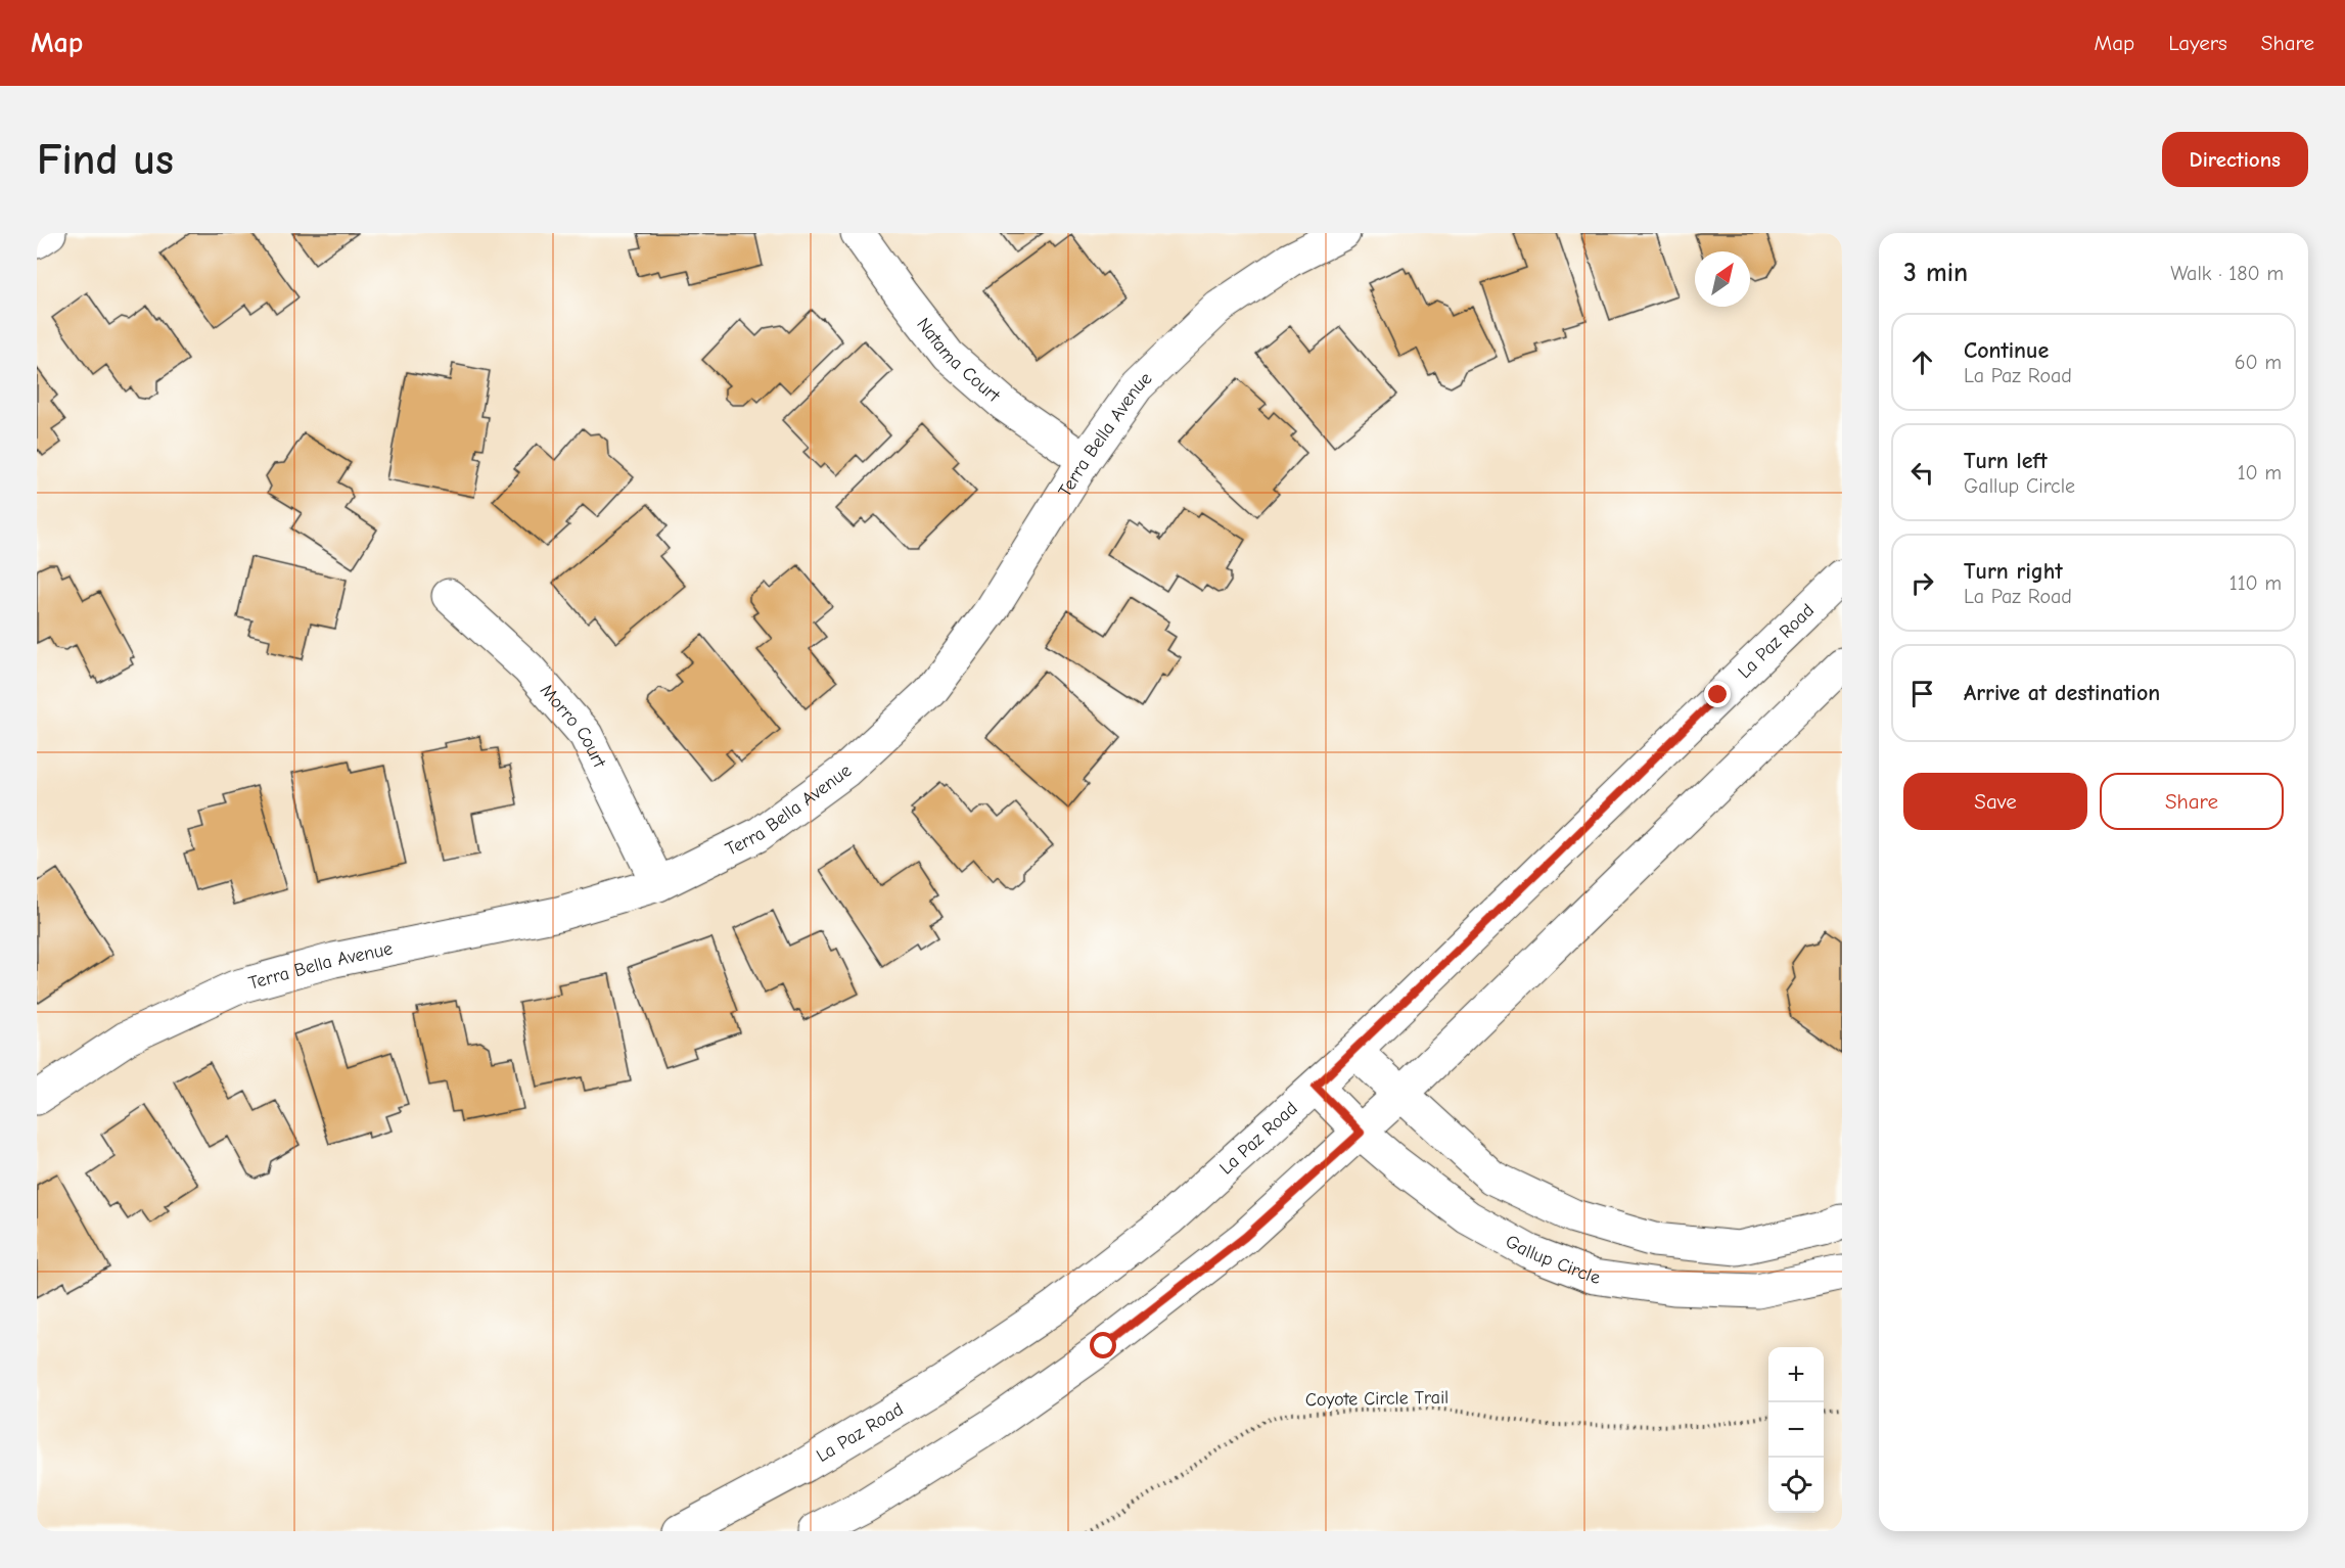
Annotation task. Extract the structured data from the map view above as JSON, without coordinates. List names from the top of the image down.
{
  "streets": {
    "street": [
      "Natama Court",
      "Terra Bella Avenue",
      "La Paz Road",
      "Morro Court",
      "Gallup Circle"
    ],
    "path": ["Coyote Circle Trail"]
  },
  "crossings": [
    ["Natama Court", "Terra Bella Avenue"],
    ["Terra Bella Avenue", "Morro Court"],
    ["La Paz Road", "Gallup Circle"]
  ],
  "north": "top right",
  "page": {
    "header": "Map",
    "nav": ["Map", "Layers", "Share"],
    "buttons": [
      "Directions",
      ["Save", "Share"]
    ],
    "title": "Find us",
    "heading": ["3 min", "Walk · 180 m"],
    "list": [
      ["Continue", "La Paz Road", "60 m"],
      ["Turn left", "Gallup Circle", "10 m"],
      ["Turn right", "La Paz Road", "110 m"],
      "Arrive at destination"
    ],
    "map_buttons": ["+", "−"]
  }
}
